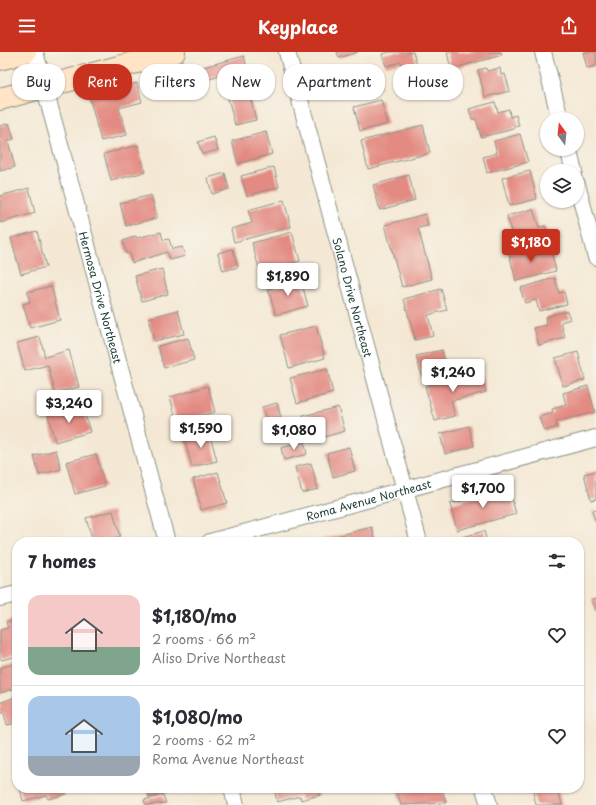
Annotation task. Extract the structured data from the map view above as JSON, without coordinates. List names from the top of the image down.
{
  "streets": {
    "street": ["Hermosa Drive Northeast", "Solano Drive Northeast", "Roma Avenue Northeast"]
  },
  "crossings": [
    ["Solano Drive Northeast", "Roma Avenue Northeast"]
  ],
  "north": "top",
  "page": {
    "header": "Keyplace",
    "chip": [
      "Buy",
      "Rent",
      "Filters",
      "New",
      "Apartment",
      "House"
    ],
    "price": [
      "$1,180",
      "$1,890",
      "$1,240",
      "$3,240",
      "$1,590",
      "$1,080",
      "$1,700"
    ],
    "heading": "7 homes",
    "list": [
      {
        "name": "$1,180/mo",
        "note": "2 rooms · 66 m² · Aliso Drive Northeast"
      },
      {
        "name": "$1,080/mo",
        "note": "2 rooms · 62 m² · Roma Avenue Northeast"
      }
    ]
  }
}
